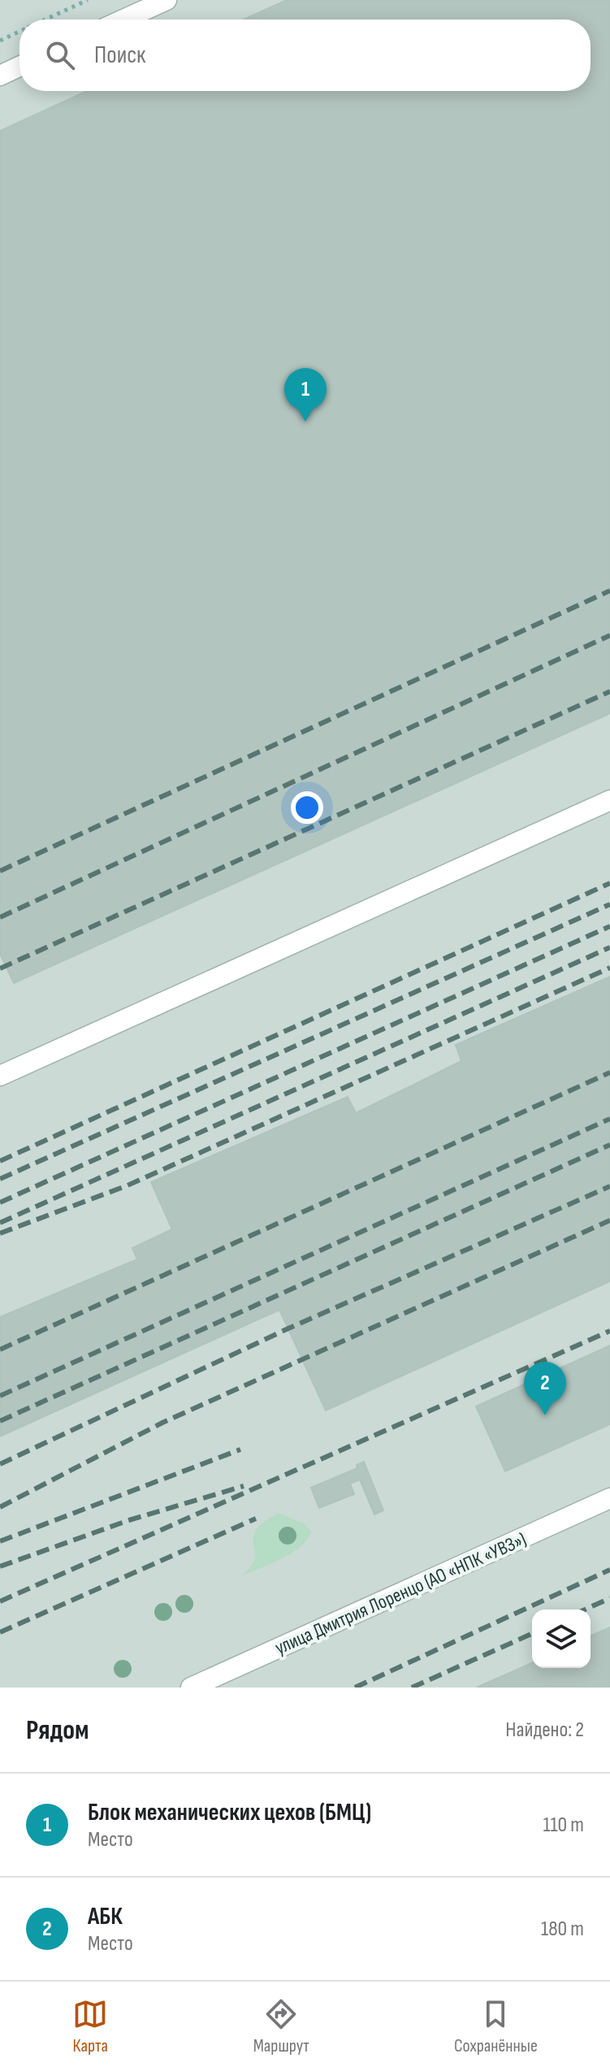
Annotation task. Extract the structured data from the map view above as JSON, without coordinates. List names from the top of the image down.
{
  "streets": {
    "lane": ["улица Дмитрия Лоренцо (АО «НПК «УВЗ»)"]
  },
  "page": {
    "search": "Поиск",
    "pins": ["1", "2"],
    "heading": ["Рядом", "Найдено: 2"],
    "list": [
      {
        "mark": "1",
        "name": "Блок механических цехов (БМЦ)",
        "note": "Место",
        "value": "110 m"
      },
      {
        "mark": "2",
        "name": "АБК",
        "note": "Место",
        "value": "180 m"
      }
    ],
    "nav": ["Карта", "Маршрут", "Сохранённые"]
  }
}
